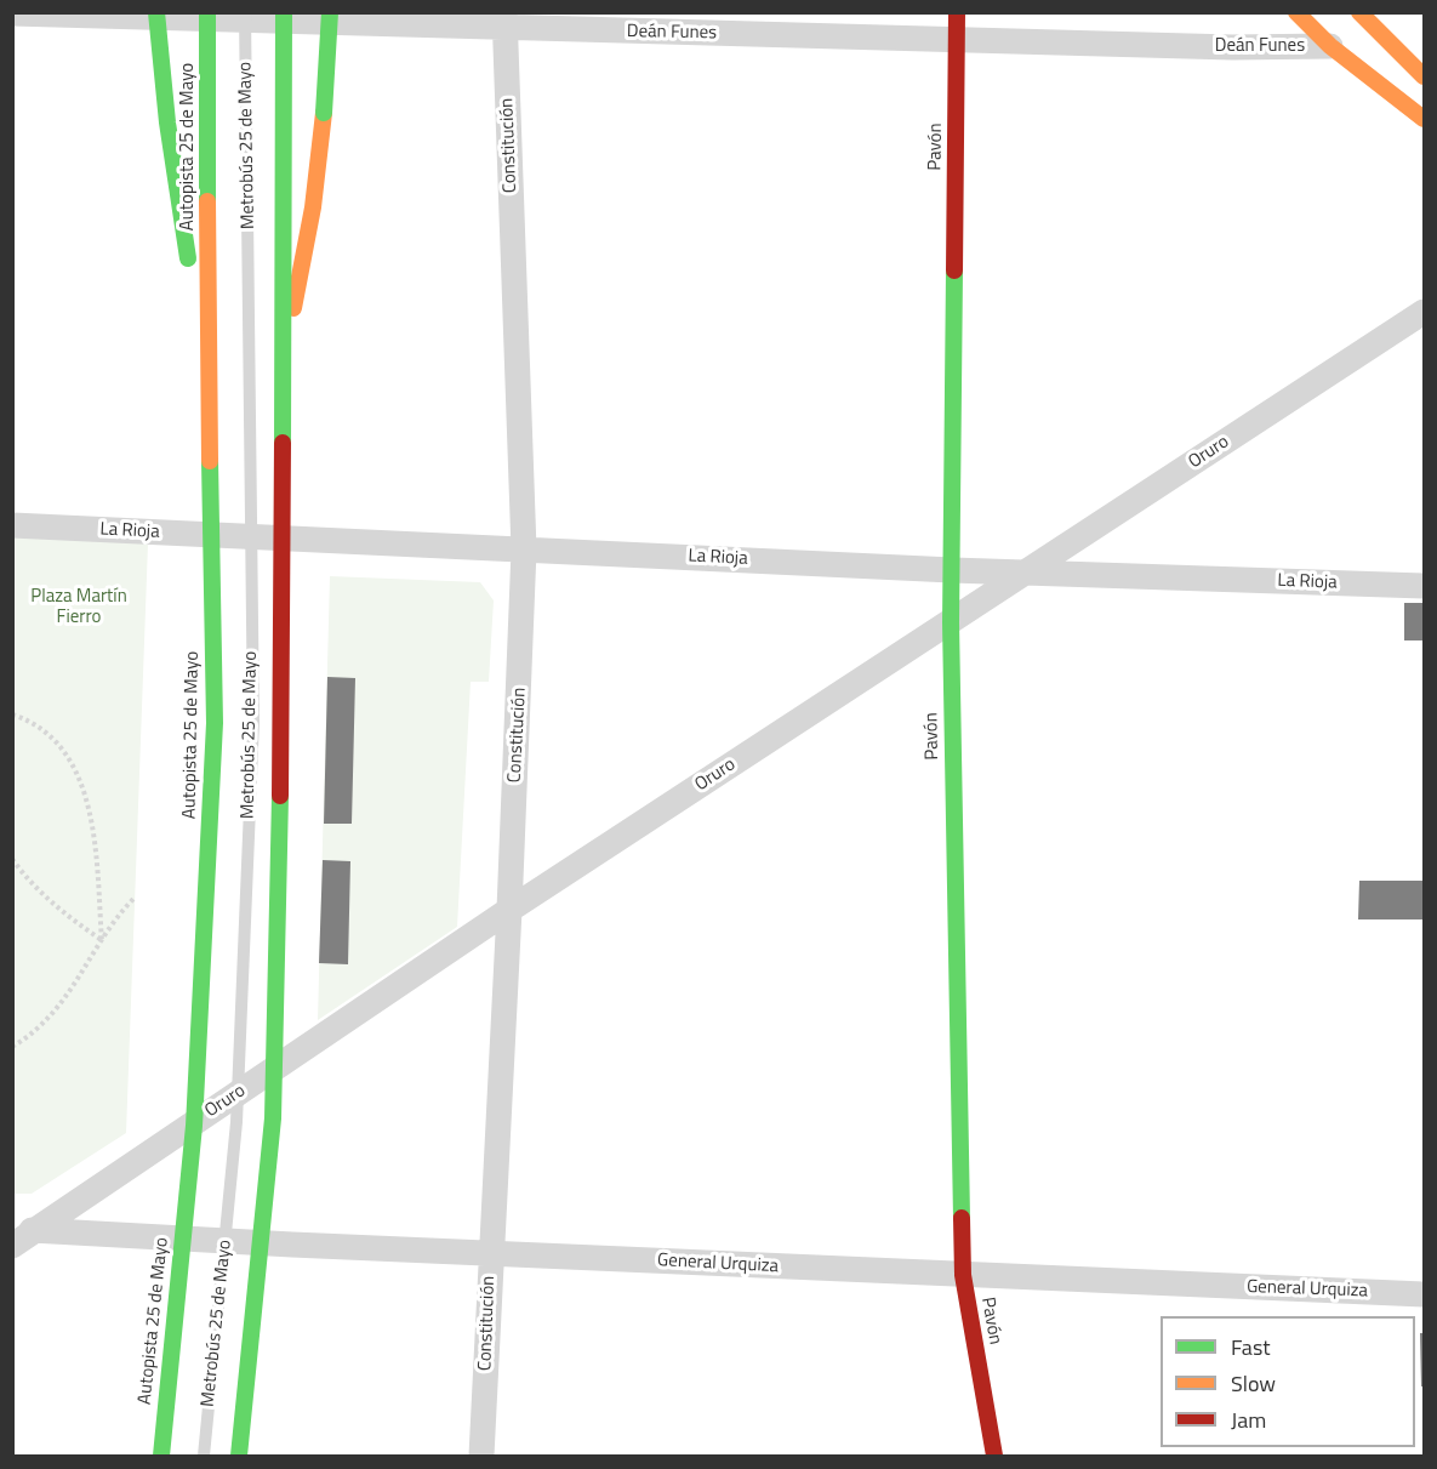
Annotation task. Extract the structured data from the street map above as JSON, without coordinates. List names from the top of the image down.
{
  "streets": {
    "main road": ["Autopista 25 de Mayo", "Pavón"],
    "street": [
      "Deán Funes",
      "Constitución",
      "Oruro",
      "La Rioja",
      "General Urquiza"
    ],
    "lane": ["Metrobús 25 de Mayo"]
  },
  "crossings": [
    ["Deán Funes", "Constitución"],
    ["Deán Funes", "Pavón"],
    ["Constitución", "Oruro"],
    ["Constitución", "La Rioja"],
    ["Constitución", "General Urquiza"],
    ["Pavón", "Oruro"],
    ["Pavón", "La Rioja"],
    ["Pavón", "General Urquiza"],
    ["Oruro", "La Rioja"],
    ["Oruro", "General Urquiza"]
  ],
  "parks": ["Plaza Martín Fierro"],
  "legend": ["Fast", "Slow", "Jam"]
}
